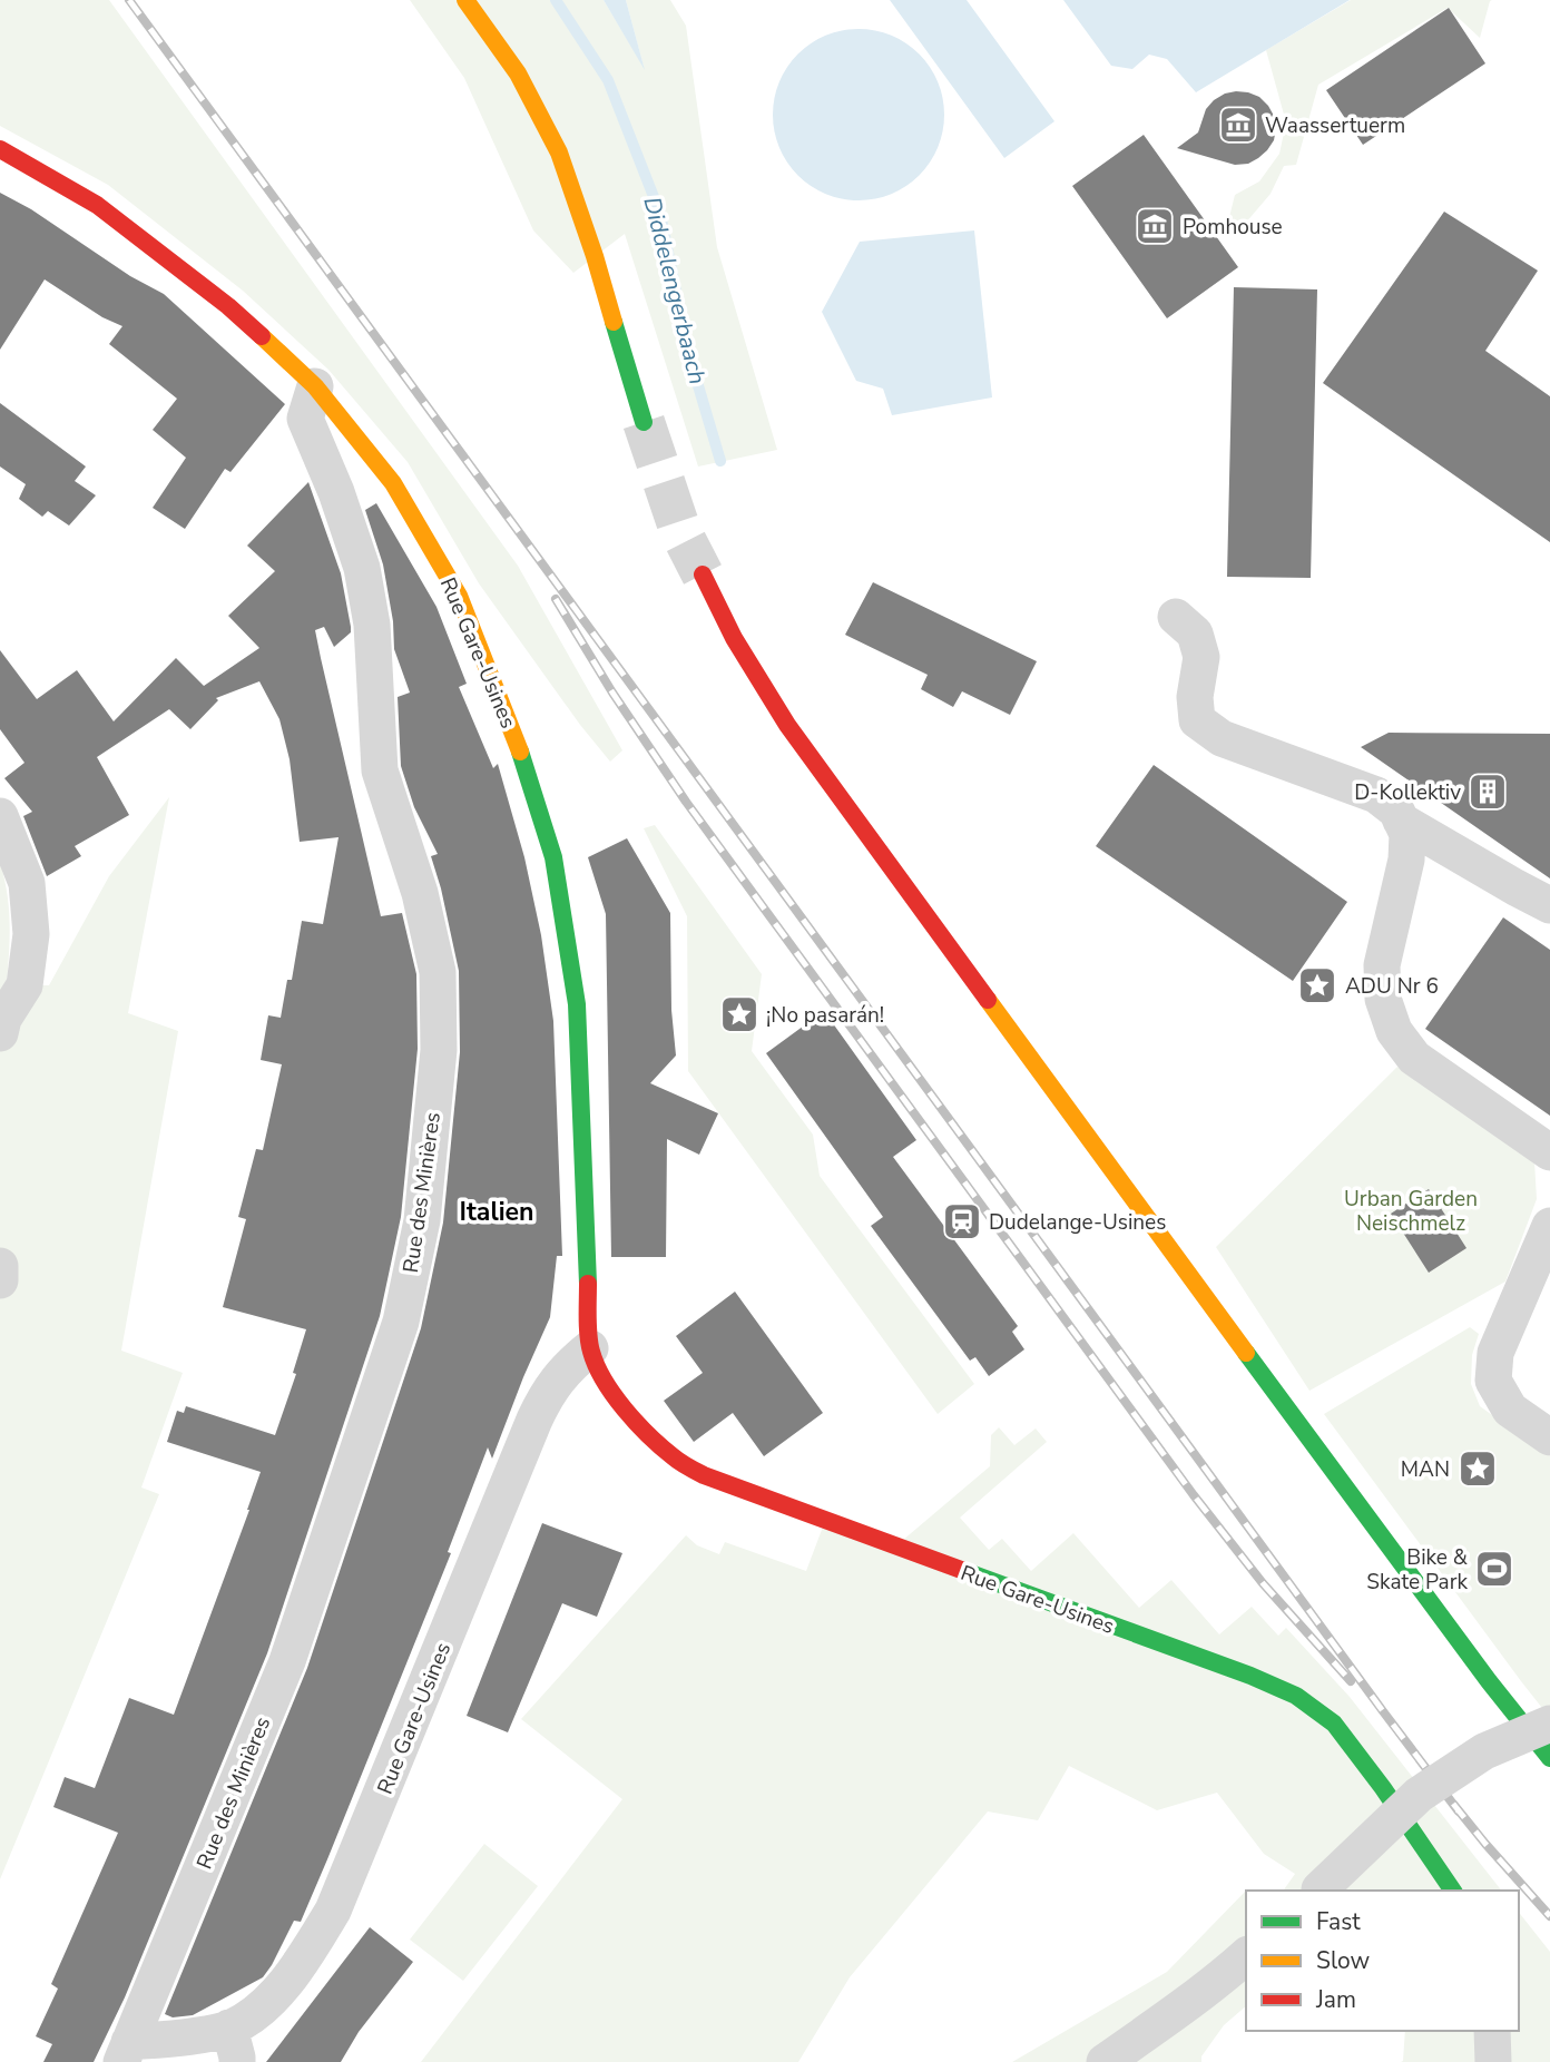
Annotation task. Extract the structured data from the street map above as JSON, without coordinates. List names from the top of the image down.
{
  "streets": {
    "street": ["Rue Gare-Usines", "Rue des Minières"]
  },
  "crossings": [
    ["Rue Gare-Usines", "Rue des Minières"]
  ],
  "districts": ["Italien"],
  "water": ["Diddelengerbaach"],
  "parks": ["Urban Garden Neischmelz"],
  "places": {
    "museum": ["Waassertuerm", "Pomhouse"],
    "building": ["D-Kollektiv"],
    "place": ["ADU Nr 6", "¡No pasarán!", "MAN"],
    "station": ["Dudelange-Usines"],
    "sports": ["Bike & Skate Park"]
  },
  "legend": ["Fast", "Slow", "Jam"]
}
